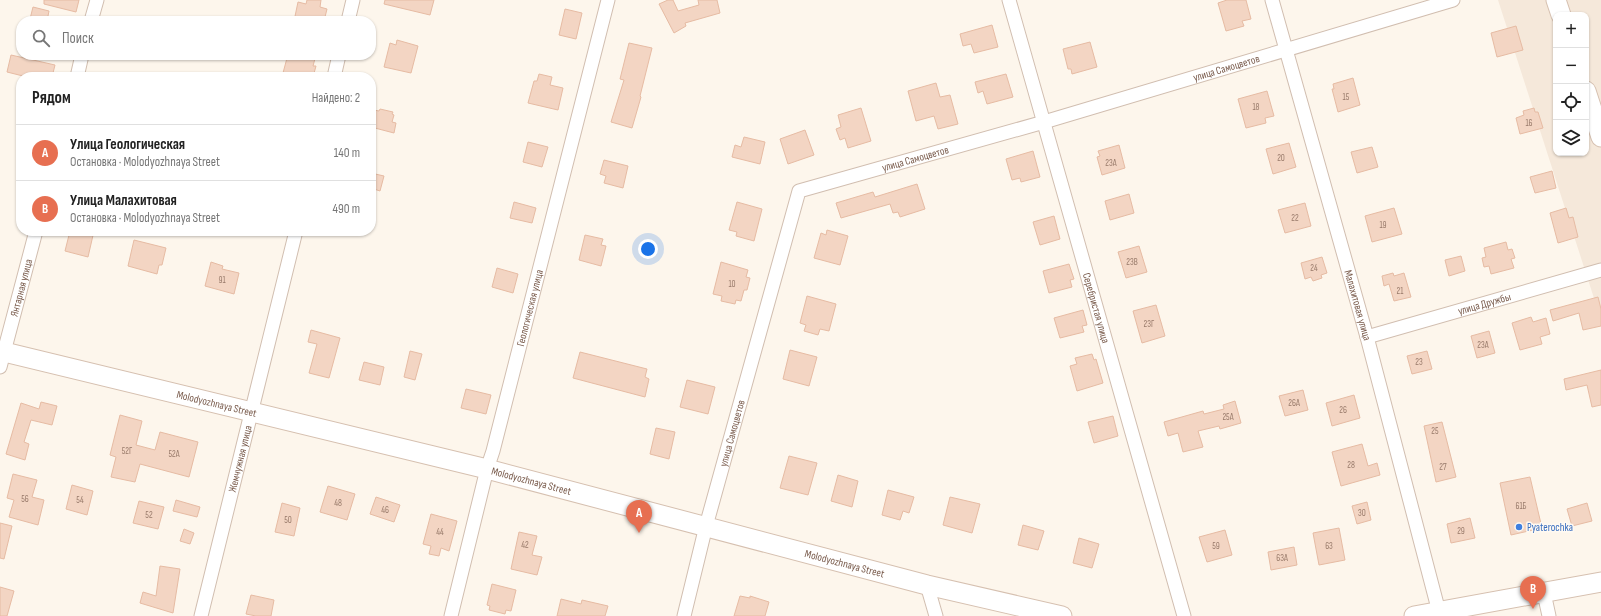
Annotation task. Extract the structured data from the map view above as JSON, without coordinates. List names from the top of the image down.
{
  "streets": {
    "street": [
      "улица Самоцветов",
      "Янтарная улица",
      "улица Дружбы",
      "Малахитовая улица",
      "Геологическая улица",
      "Серебристая улица",
      "Molodyozhnaya Street",
      "Жемчужная улица"
    ]
  },
  "crossings": [
    ["улица Самоцветов", "Малахитовая улица"],
    ["улица Самоцветов", "Серебристая улица"],
    ["улица Самоцветов", "Molodyozhnaya Street"],
    ["Янтарная улица", "Molodyozhnaya Street"],
    ["улица Дружбы", "Малахитовая улица"],
    ["Геологическая улица", "Molodyozhnaya Street"],
    ["Molodyozhnaya Street", "Жемчужная улица"]
  ],
  "places": ["Pyaterochka"],
  "house_numbers": [
    "15",
    "18",
    "16",
    "20",
    "23А",
    "22",
    "19",
    "23В",
    "24",
    "91",
    "10",
    "21",
    "23Г",
    "23А",
    "23",
    "26А",
    "26",
    "25А",
    "25",
    "52Г",
    "52А",
    "28",
    "27",
    "56",
    "54",
    "48",
    "61Б",
    "46",
    "30",
    "52",
    "50",
    "29",
    "44",
    "42",
    "59",
    "63",
    "63А"
  ],
  "page": {
    "map_buttons": ["+", "−"],
    "search": "Поиск",
    "heading": ["Рядом", "Найдено: 2"],
    "list": [
      {
        "mark": "A",
        "name": "Улица Геологическая",
        "note": "Остановка · Molodyozhnaya Street",
        "value": "140 m"
      },
      {
        "mark": "B",
        "name": "Улица Малахитовая",
        "note": "Остановка · Molodyozhnaya Street",
        "value": "490 m"
      }
    ],
    "pins": ["A", "B"]
  }
}
